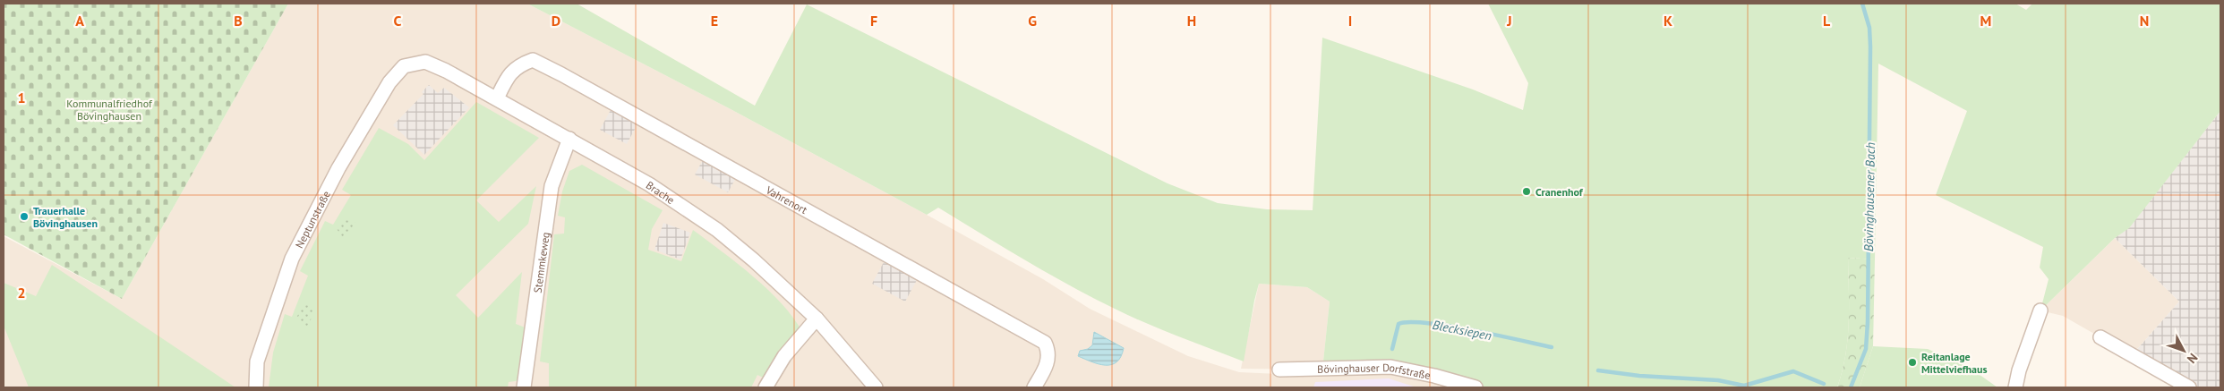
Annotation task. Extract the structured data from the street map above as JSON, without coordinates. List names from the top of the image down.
{
  "streets": {
    "street": [
      "Brache",
      "Vahrenort",
      "Neptunstraße",
      "Stemmkeweg",
      "Bövinghauser Dorfstraße"
    ]
  },
  "crossings": [
    ["Brache", "Vahrenort"],
    ["Brache", "Neptunstraße"],
    ["Brache", "Stemmkeweg"]
  ],
  "water": ["Bövinghausener Bach", "Blecksiepen"],
  "parks": ["Kommunalfriedhof Bövinghausen"],
  "places": ["Cranenhof", "Trauerhalle Bövinghausen", "Reitanlage Mittelviefhaus"],
  "north": "bottom right",
  "grid": {
    "columns": [
      "A",
      "B",
      "C",
      "D",
      "E",
      "F",
      "G",
      "H",
      "I",
      "J",
      "K",
      "L",
      "M",
      "N"
    ],
    "rows": ["1", "2"]
  }
}
